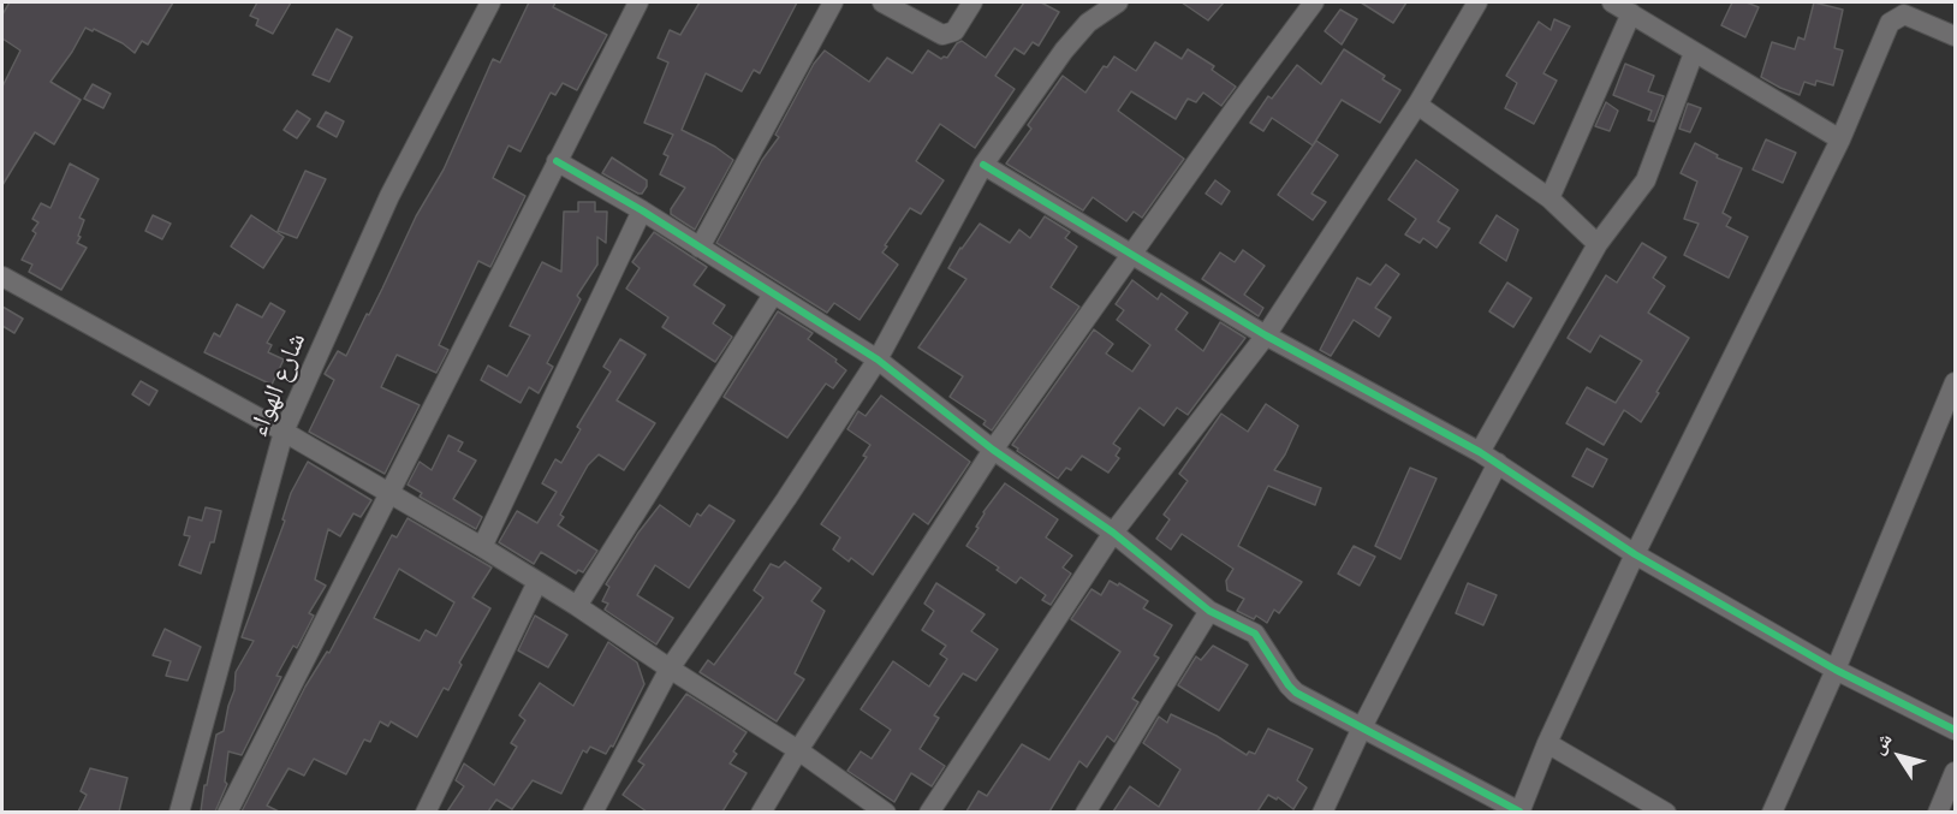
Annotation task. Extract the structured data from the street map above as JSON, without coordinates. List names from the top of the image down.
{
  "streets": {
    "street": ["شارع الهواء"]
  },
  "north": "top left"
}
